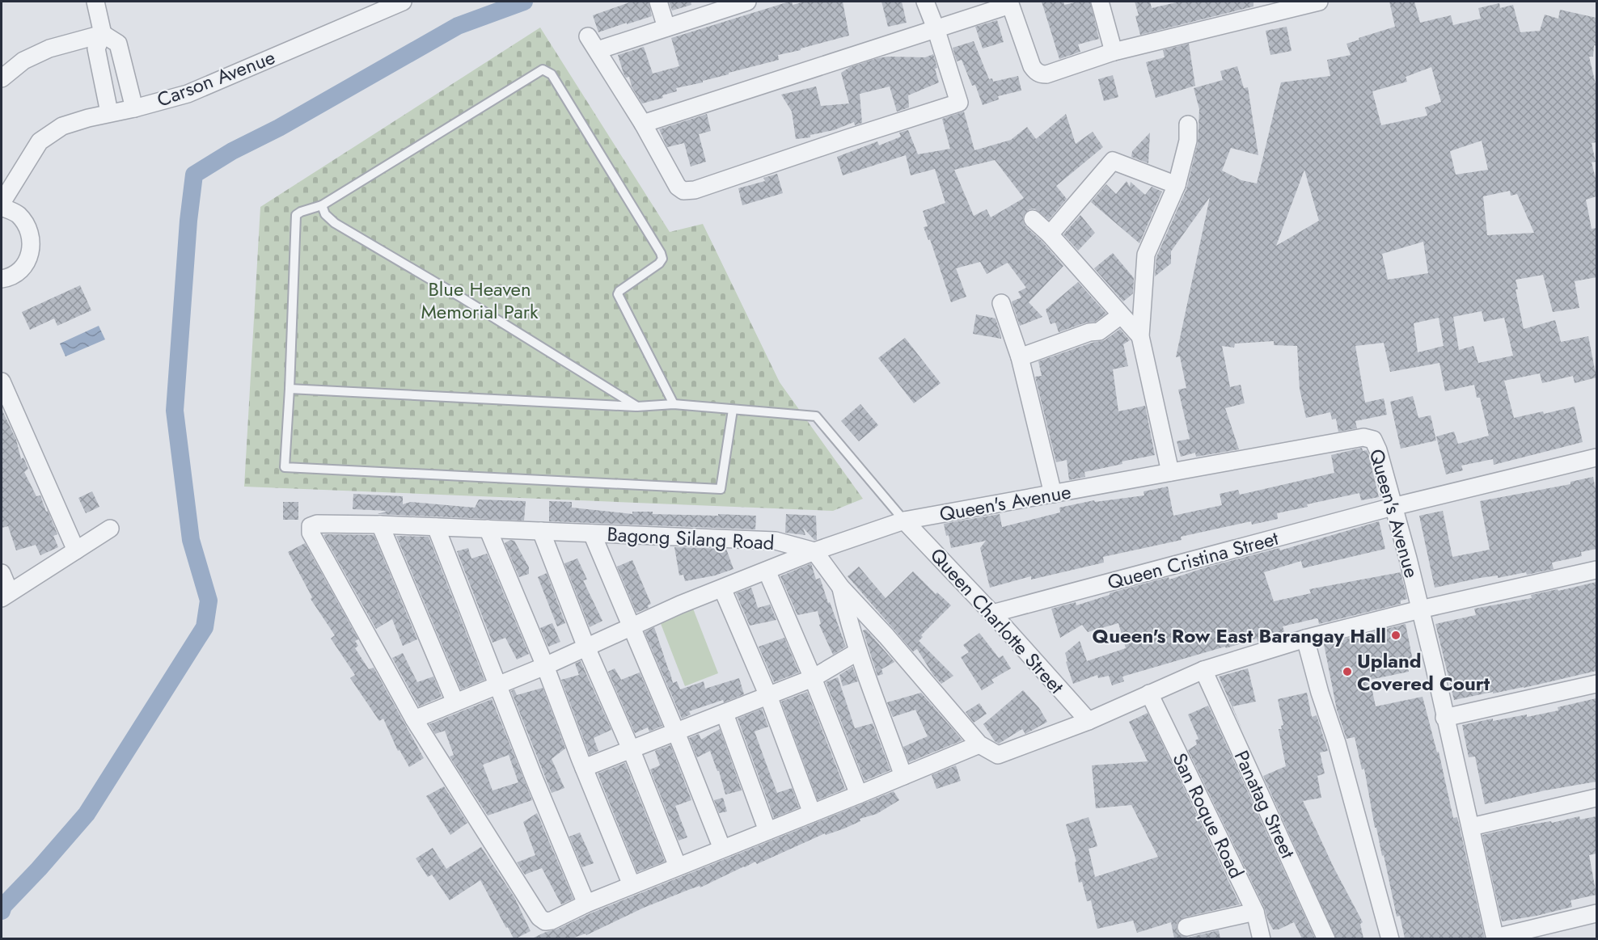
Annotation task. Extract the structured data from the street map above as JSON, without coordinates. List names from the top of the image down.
{
  "streets": {
    "street": [
      "Carson Avenue",
      "Queen's Avenue",
      "Bagong Silang Road",
      "Queen Cristina Street",
      "Queen Charlotte Street",
      "Panatag Street",
      "San Roque Road"
    ]
  },
  "crossings": [
    ["Queen's Avenue", "Bagong Silang Road"],
    ["Queen's Avenue", "Queen Cristina Street"],
    ["Queen's Avenue", "Queen Charlotte Street"],
    ["Queen Cristina Street", "Queen Charlotte Street"]
  ],
  "parks": ["Blue Heaven Memorial Park"],
  "places": ["Queen's Row East Barangay Hall", "Upland Covered Court"]
}
